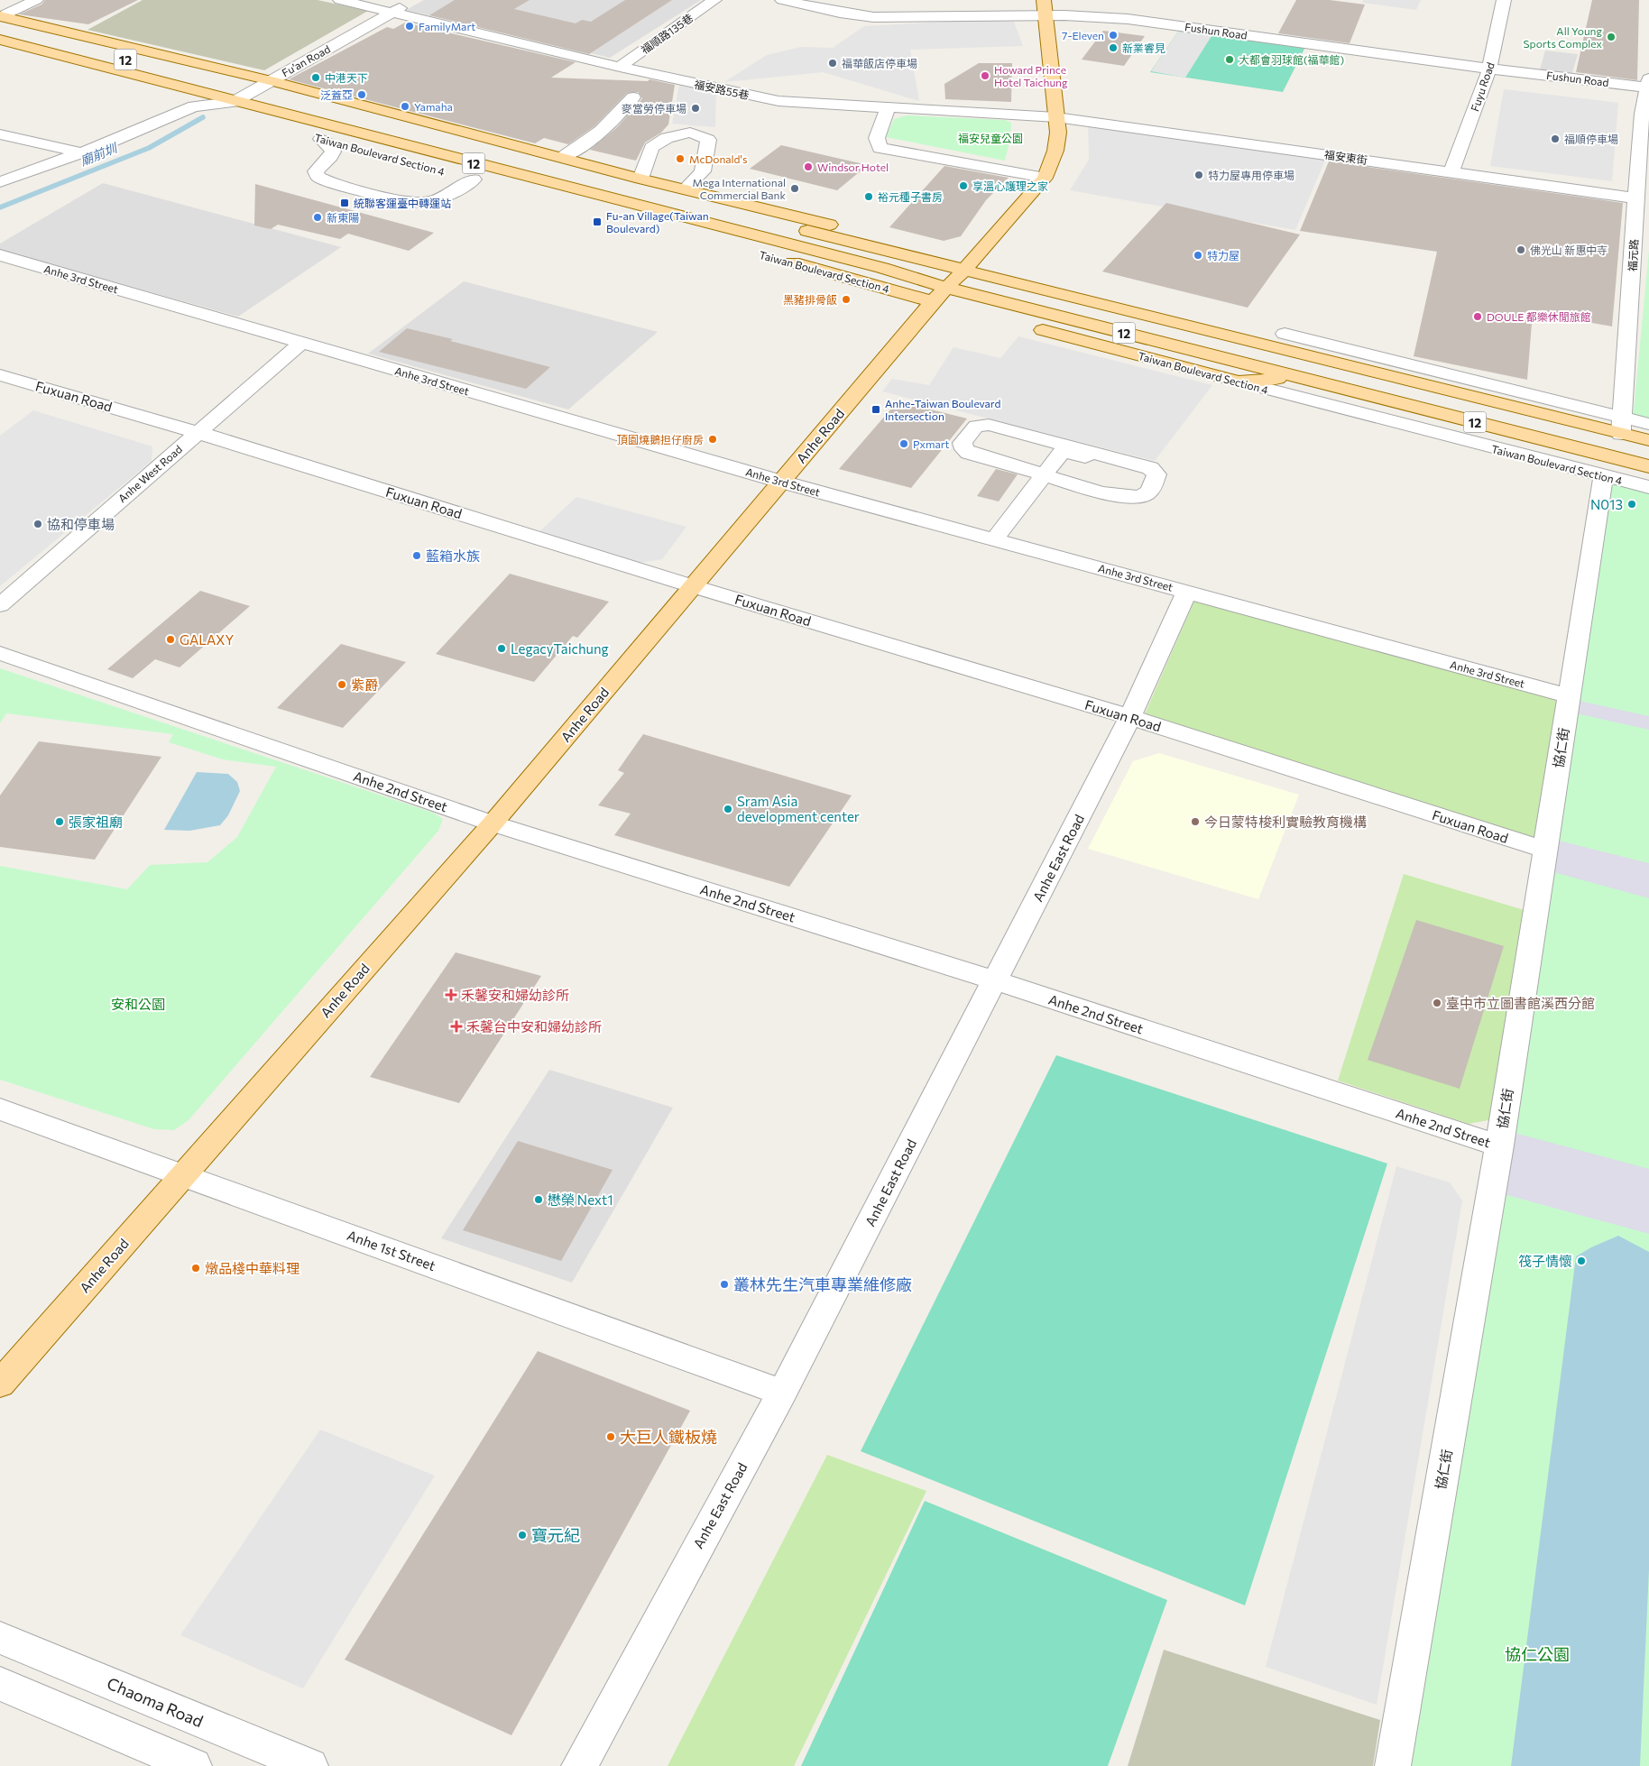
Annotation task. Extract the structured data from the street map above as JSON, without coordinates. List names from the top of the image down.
{
  "streets": {
    "main road": ["12", "Taiwan Boulevard Section 4", "Anhe Road"],
    "street": [
      "Fushun Road",
      "福順路135巷",
      "Fu’an Road",
      "Fuyu Road",
      "福安路55巷",
      "福安東街",
      "福元路",
      "Anhe 3rd Street",
      "Fuxuan Road",
      "Anhe West Road",
      "協仁街",
      "Anhe 2nd Street",
      "Anhe East Road",
      "Anhe 1st Street",
      "Chaoma Road"
    ]
  },
  "crossings": [
    ["Fushun Road", "Fuyu Road"],
    ["Fushun Road", "福元路"],
    ["Fushun Road", "Anhe Road"],
    ["福順路135巷", "福安路55巷"],
    ["12", "Fu’an Road"],
    ["12", "福元路"],
    ["12", "Anhe Road"],
    ["Fu’an Road", "福安路55巷"],
    ["Fu’an Road", "Taiwan Boulevard Section 4"],
    ["Fuyu Road", "福安東街"],
    ["福安路55巷", "福安東街"],
    ["福安路55巷", "Anhe Road"],
    ["Taiwan Boulevard Section 4", "Anhe Road"],
    ["Taiwan Boulevard Section 4", "協仁街"],
    ["福安東街", "福元路"],
    ["福安東街", "Anhe Road"],
    ["Anhe 3rd Street", "Anhe Road"],
    ["Anhe 3rd Street", "Anhe West Road"],
    ["Anhe 3rd Street", "協仁街"],
    ["Anhe 3rd Street", "Anhe East Road"],
    ["Fuxuan Road", "Anhe Road"],
    ["Fuxuan Road", "Anhe West Road"],
    ["Fuxuan Road", "協仁街"],
    ["Fuxuan Road", "Anhe East Road"],
    ["Anhe Road", "Anhe 2nd Street"],
    ["Anhe Road", "Anhe 1st Street"],
    ["協仁街", "Anhe 2nd Street"],
    ["Anhe 2nd Street", "Anhe East Road"],
    ["Anhe East Road", "Anhe 1st Street"]
  ],
  "water": ["廟前圳"],
  "parks": ["福安兒童公園", "安和公園", "協仁公園"],
  "places": {
    "other": [
      "FamilyMart",
      "7-Eleven",
      "All Young Sports Complex",
      "新業睿見",
      "大都會羽球館(福華館)",
      "福華飯店停車場",
      "Howard Prince Hotel Taichung",
      "中港天下",
      "泛蓋亞",
      "Yamaha",
      "麥當勞停車場",
      "福順停車場",
      "McDonald's",
      "Windsor Hotel",
      "特力屋專用停車場",
      "享溫心護理之家",
      "Mega International Commercial Bank",
      "裕元種子書房",
      "新東陽",
      "佛光山 新惠中寺",
      "特力屋",
      "黑豬排骨飯",
      "DOULE 都樂休閒旅館",
      "頂園燒鵝担仔廚房",
      "Pxmart",
      "N013",
      "協和停車場",
      "藍箱水族",
      "GALAXY",
      "LegacyTaichung",
      "紫爵",
      "Sram Asia development center",
      "張家祖廟",
      "今日蒙特梭利實驗教育機構",
      "臺中市立圖書館溪西分館",
      "懋榮 Next1",
      "筏子情懷",
      "燉品棧中華料理",
      "叢林先生汽車專業維修廠",
      "大巨人鐵板燒",
      "寶元紀"
    ],
    "transit": ["統聯客運臺中轉運站", "Fu-an Village(Taiwan Boulevard)", "Anhe-Taiwan Boulevard Intersection"],
    "health": ["禾馨安和婦幼診所", "禾馨台中安和婦幼診所"]
  }
}
